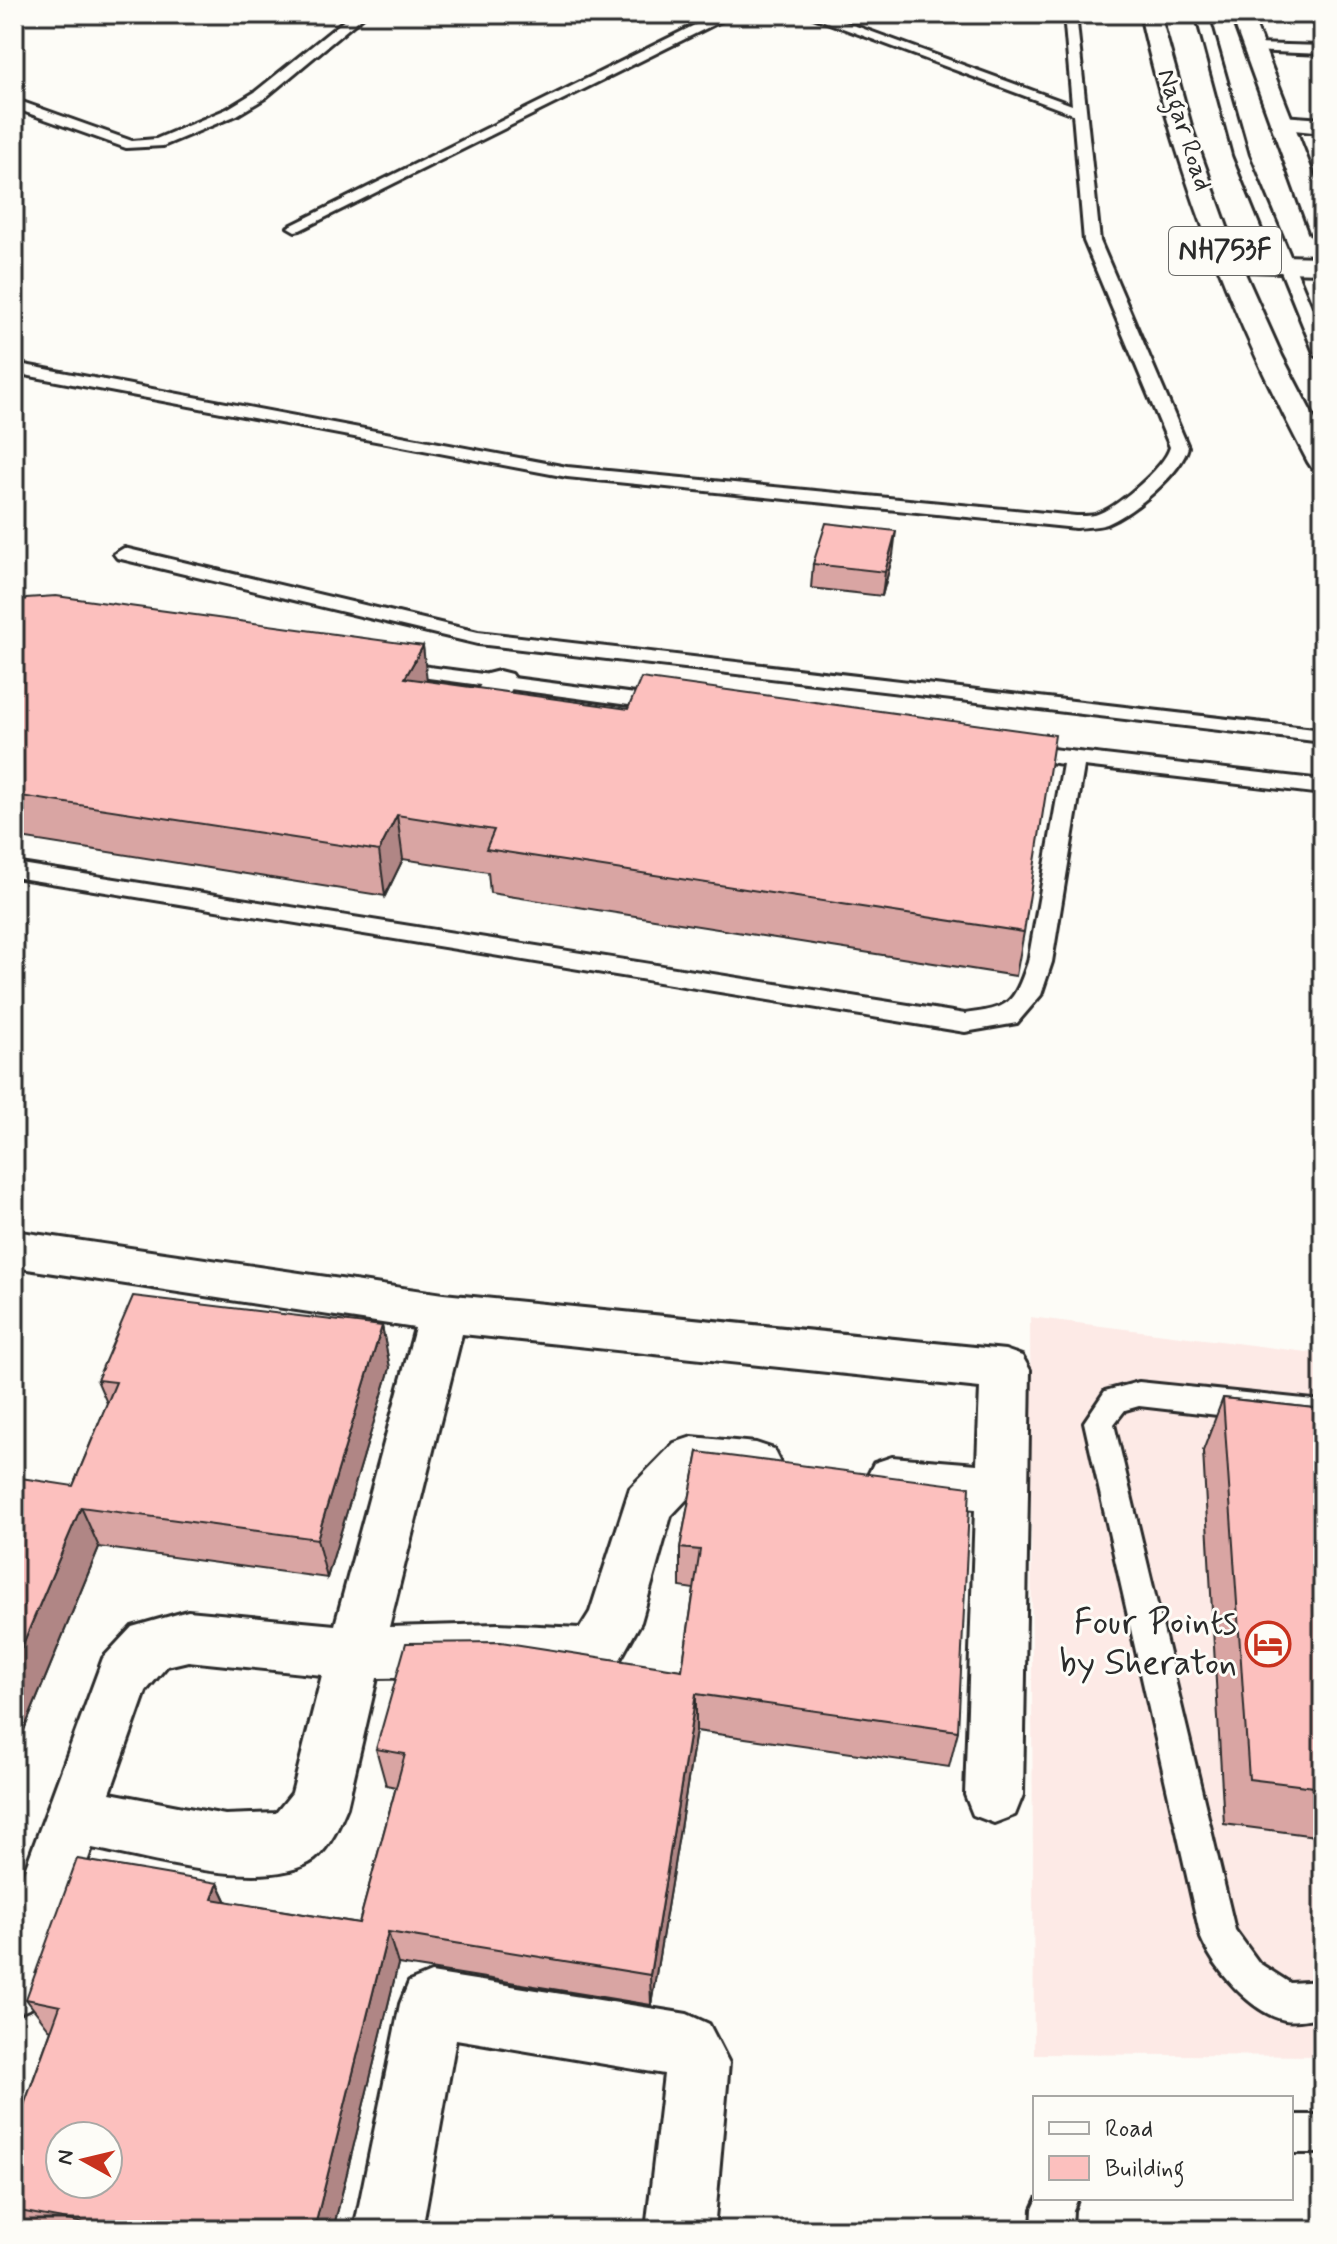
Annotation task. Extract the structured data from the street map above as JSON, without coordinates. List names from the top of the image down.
{
  "streets": {
    "main road": ["Nagar Road", "NH753F"]
  },
  "places": {
    "hotel": ["Four Points by Sheraton"]
  },
  "legend": ["Road", "Building"],
  "north": "left"
}
